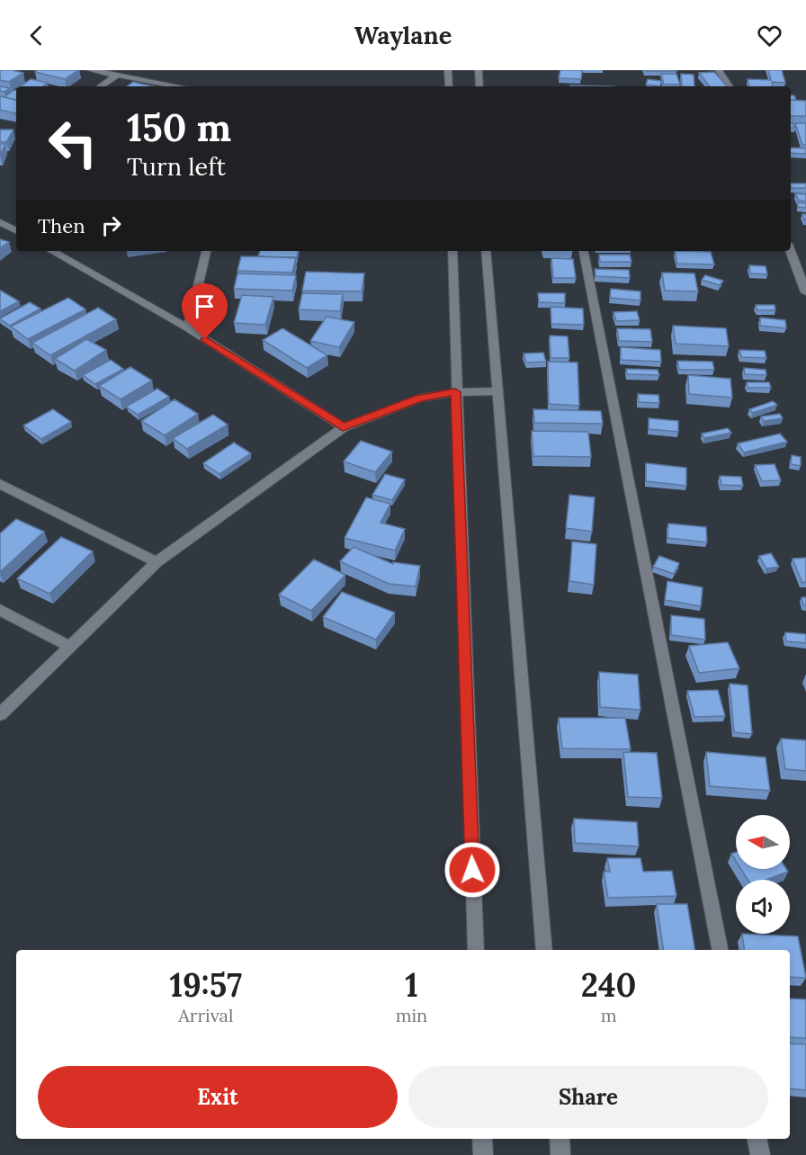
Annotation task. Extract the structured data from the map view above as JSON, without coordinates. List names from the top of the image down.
{
  "north": "left",
  "page": {
    "header": "Waylane",
    "turn": ["150 m", "Turn left"],
    "then": "Then",
    "eta": [
      "19:57",
      "Arrival",
      "1",
      "min",
      "240",
      "m"
    ],
    "buttons": ["Exit", "Share"]
  }
}
